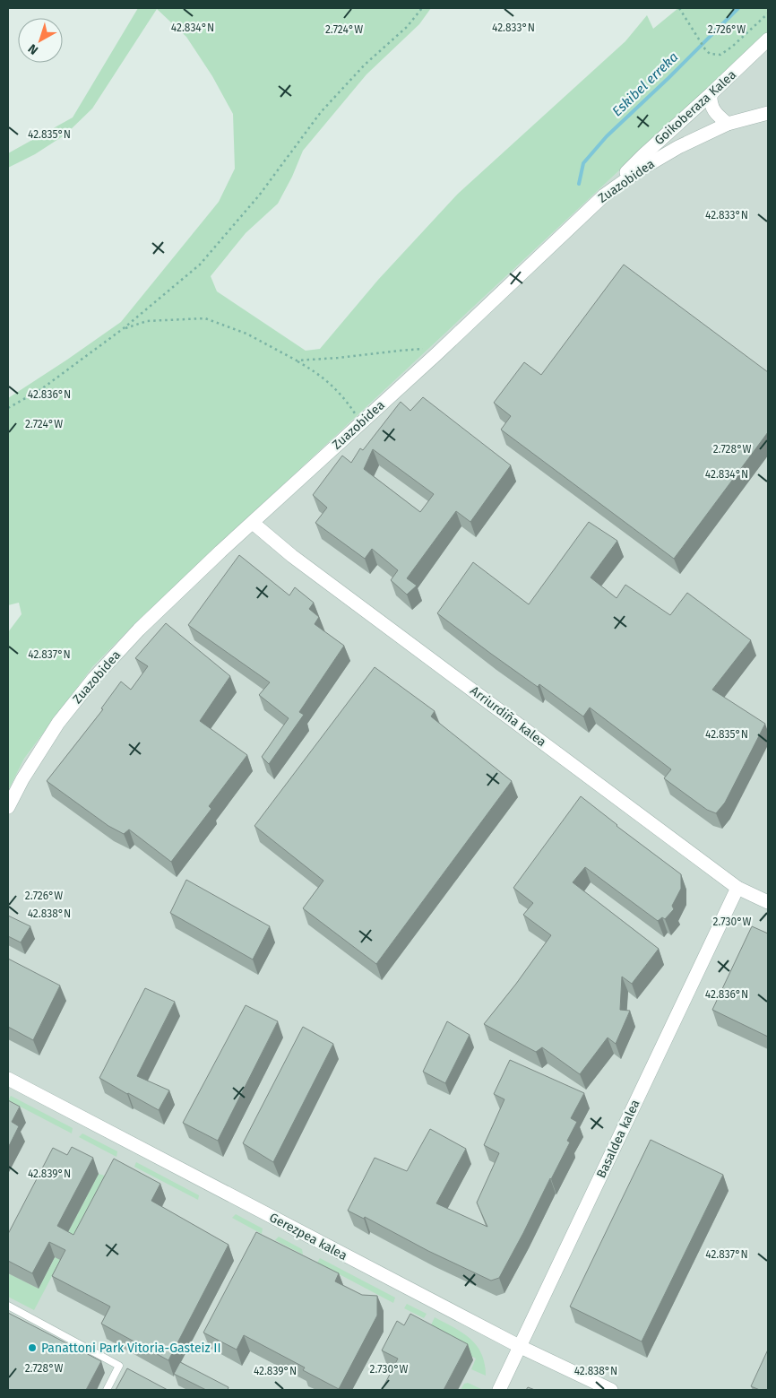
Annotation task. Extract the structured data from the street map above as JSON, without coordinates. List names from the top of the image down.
{
  "streets": {
    "street": [
      "Goikoberaza Kalea",
      "Zuazobidea",
      "Arriurdiña kalea",
      "Basaldea kalea",
      "Gerezpea kalea"
    ]
  },
  "crossings": [
    ["Goikoberaza Kalea", "Zuazobidea"],
    ["Zuazobidea", "Arriurdiña kalea"],
    ["Arriurdiña kalea", "Basaldea kalea"],
    ["Basaldea kalea", "Gerezpea kalea"]
  ],
  "water": ["Eskibel erreka"],
  "places": ["Panattoni Park Vitoria-Gasteiz II"],
  "north": "bottom left",
  "coordinates": [
    "42.834°N",
    "42.833°N",
    "2.724°W",
    "2.726°W",
    "42.835°N",
    "42.836°N",
    "2.728°W",
    "42.837°N",
    "42.838°N",
    "2.730°W",
    "42.839°N"
  ]
}
